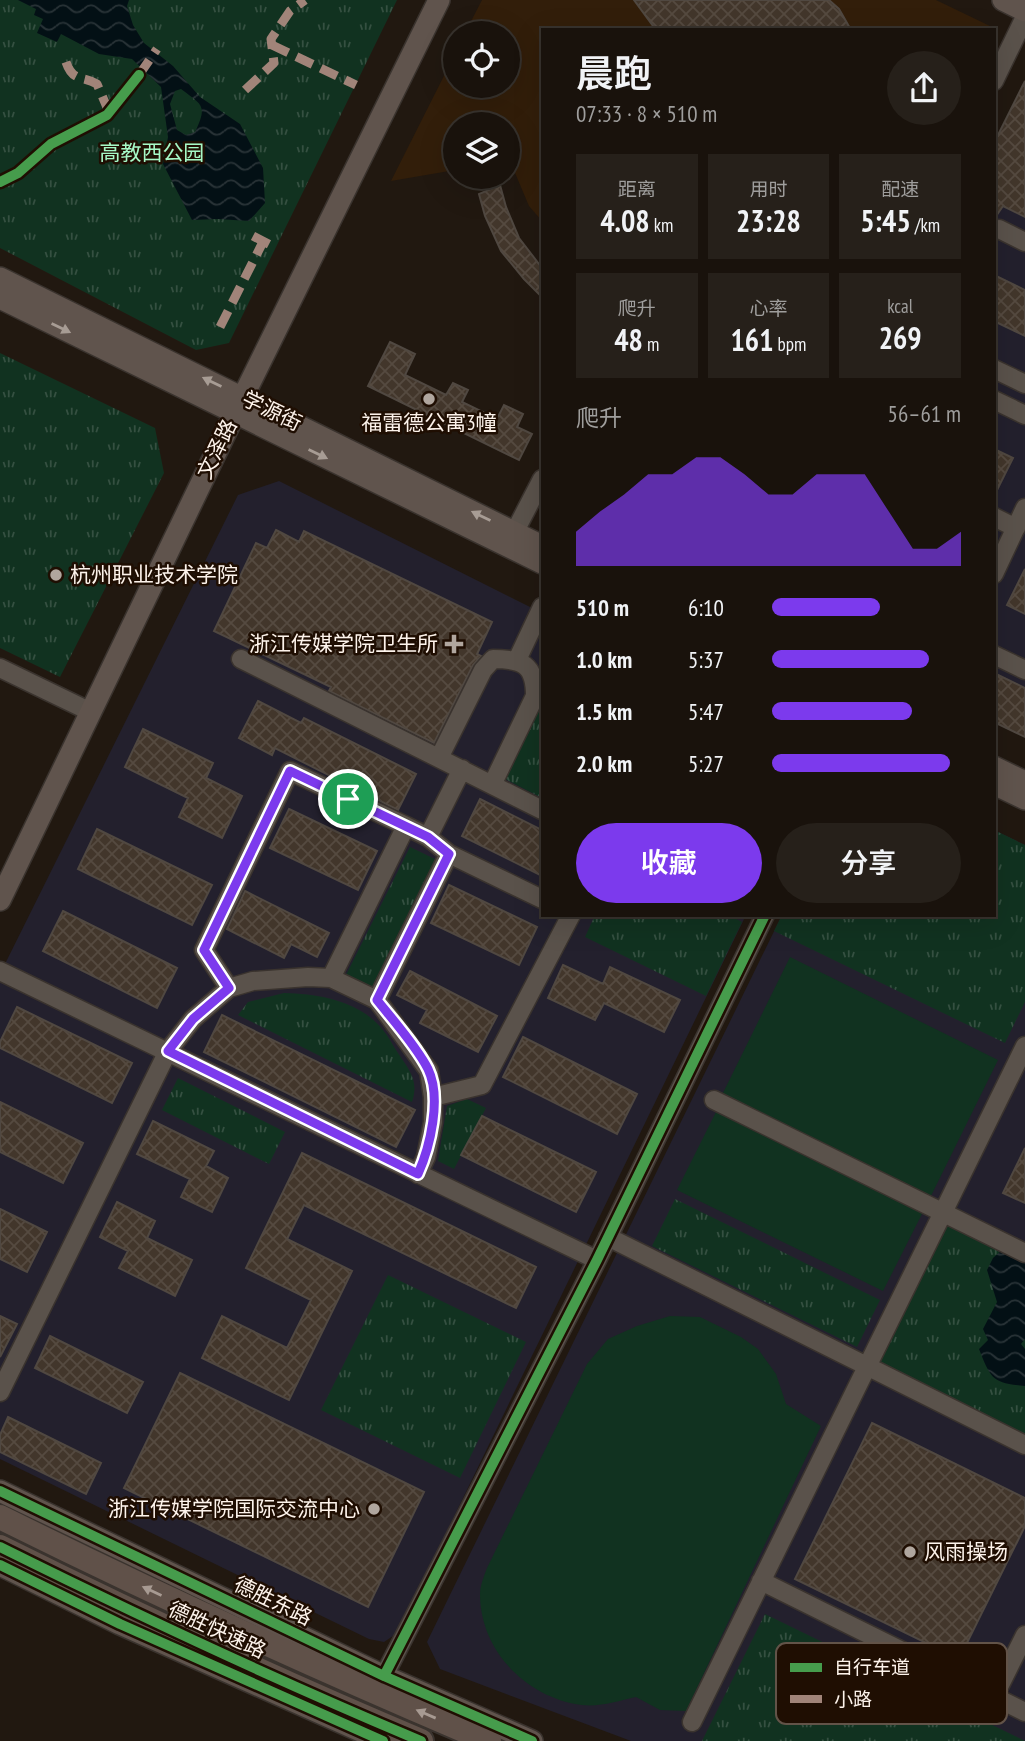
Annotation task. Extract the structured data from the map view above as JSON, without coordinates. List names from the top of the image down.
{
  "streets": {
    "highway": ["德胜快速路"],
    "main road": ["学源街", "文泽路", "德胜东路"]
  },
  "crossings": [
    ["学源街", "文泽路"]
  ],
  "parks": ["高教西公园"],
  "places": {
    "other": [
      "福雷德公寓3幢",
      "杭州职业技术学院",
      "浙江传媒学院国际交流中心",
      "风雨操场"
    ],
    "health": ["浙江传媒学院卫生所"]
  },
  "legend": ["自行车道", "小路"],
  "page": {
    "heading": ["晨跑", "07:33 · 8 × 510 m"],
    "stats": [
      ["距离", "4.08 km"],
      ["用时", "23:28"],
      ["配速", "5:45 /km"],
      ["爬升", "48 m"],
      ["心率", "161 bpm"],
      ["kcal", "269"]
    ],
    "chart": ["爬升", "56–61 m"],
    "list": [
      {
        "name": "510 m",
        "note": "6:10"
      },
      {
        "name": "1.0 km",
        "note": "5:37"
      },
      {
        "name": "1.5 km",
        "note": "5:47"
      },
      {
        "name": "2.0 km",
        "note": "5:27"
      }
    ],
    "buttons": ["收藏", "分享"]
  }
}
